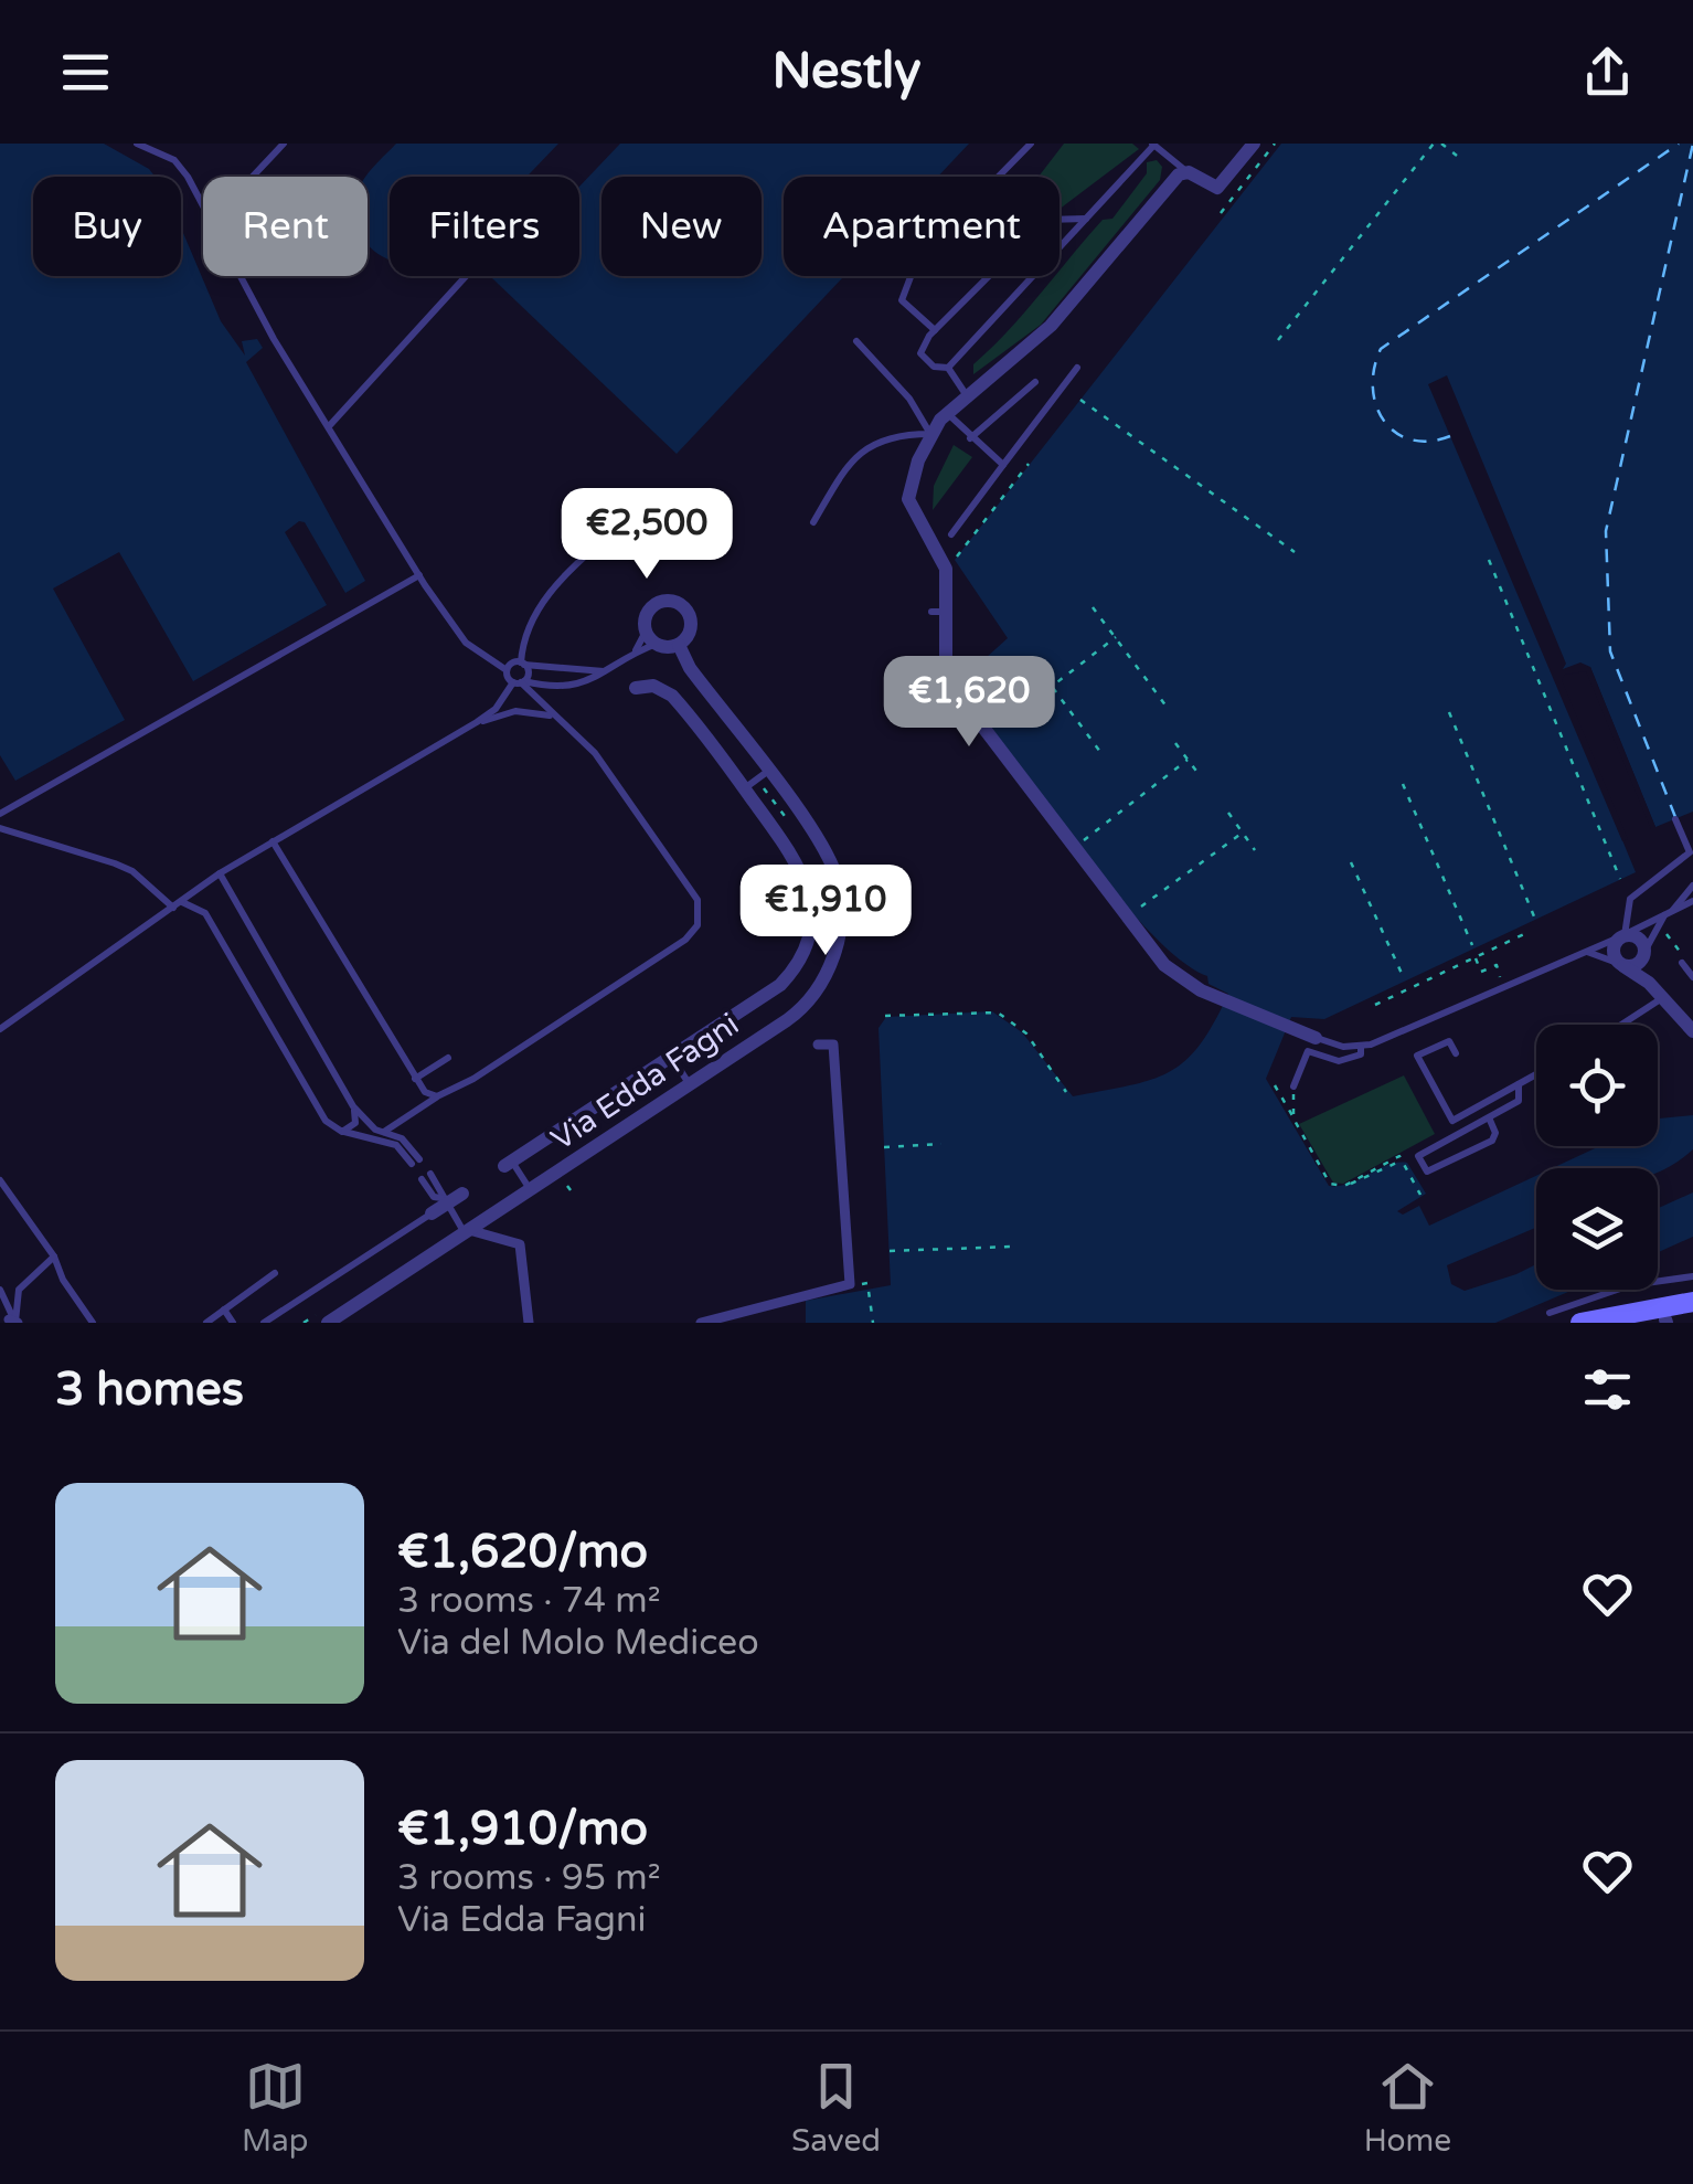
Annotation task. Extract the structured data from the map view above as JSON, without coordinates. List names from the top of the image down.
{
  "streets": {
    "street": ["Via Edda Fagni"]
  },
  "page": {
    "header": "Nestly",
    "chip": [
      "Buy",
      "Rent",
      "Filters",
      "New",
      "Apartment"
    ],
    "price": ["€2,500", "€1,620", "€1,910"],
    "heading": "3 homes",
    "list": [
      {
        "name": "€1,620/mo",
        "note": "3 rooms · 74 m² · Via del Molo Mediceo"
      },
      {
        "name": "€1,910/mo",
        "note": "3 rooms · 95 m² · Via Edda Fagni"
      }
    ],
    "tabs": ["Map", "Saved", "Home"]
  }
}
